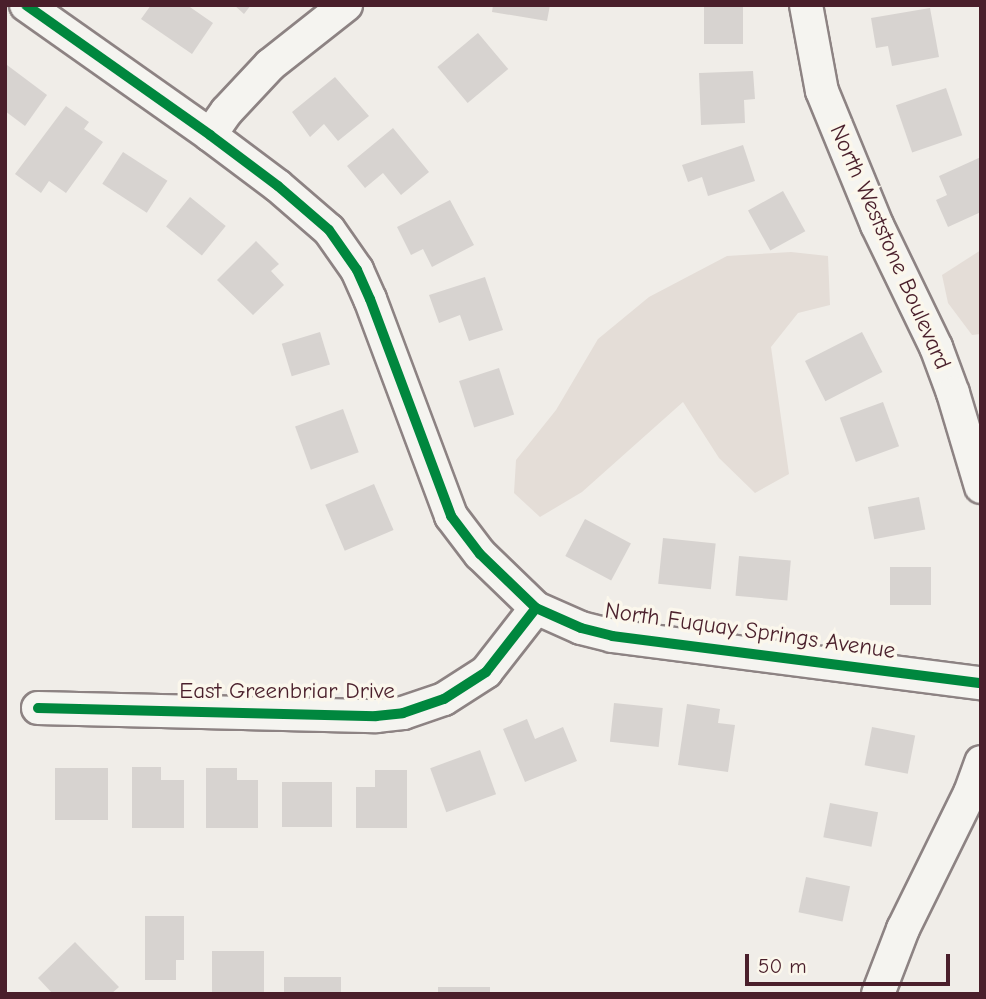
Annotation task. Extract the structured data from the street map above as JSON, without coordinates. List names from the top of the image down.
{
  "streets": {
    "street": ["North Weststone Boulevard", "North Fuquay Springs Avenue", "East Greenbriar Drive"]
  },
  "crossings": [
    ["North Fuquay Springs Avenue", "East Greenbriar Drive"]
  ],
  "scale_bar": "50 m"
}
